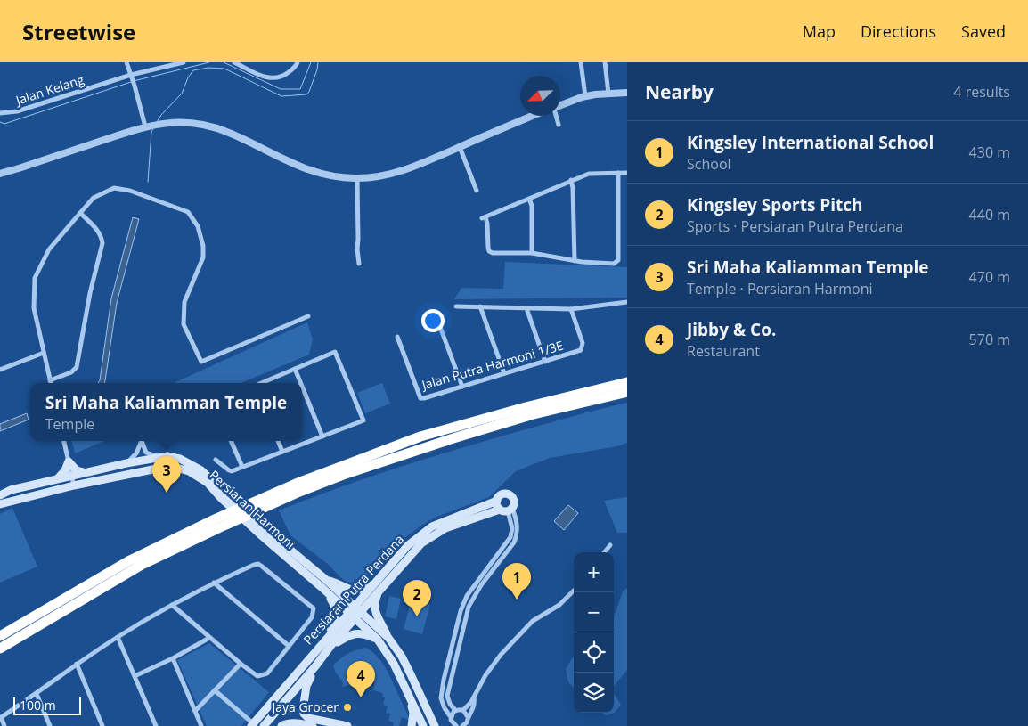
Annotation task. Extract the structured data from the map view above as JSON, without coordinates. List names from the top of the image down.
{
  "streets": {
    "main road": ["Persiaran Harmoni", "Persiaran Putra Perdana"],
    "street": ["Jalan Kelang", "Jalan Putra Harmoni 1/3E"]
  },
  "crossings": [
    ["Persiaran Harmoni", "Persiaran Putra Perdana"]
  ],
  "places": ["Jaya Grocer"],
  "scale_bar": "100 m",
  "north": "bottom left",
  "page": {
    "header": "Streetwise",
    "nav": ["Map", "Directions", "Saved"],
    "heading": ["Nearby", "4 results"],
    "list": [
      {
        "mark": "1",
        "name": "Kingsley International School",
        "note": "School",
        "value": "430 m"
      },
      {
        "mark": "2",
        "name": "Kingsley Sports Pitch",
        "note": "Sports · Persiaran Putra Perdana",
        "value": "440 m"
      },
      {
        "mark": "3",
        "name": "Sri Maha Kaliamman Temple",
        "note": "Temple · Persiaran Harmoni",
        "value": "470 m"
      },
      {
        "mark": "4",
        "name": "Jibby & Co.",
        "note": "Restaurant",
        "value": "570 m"
      }
    ],
    "popup": ["Sri Maha Kaliamman Temple", "Temple"],
    "pins": [
      "3",
      "1",
      "2",
      "4"
    ],
    "map_buttons": ["+", "−"],
    "scale": "100 m"
  }
}
